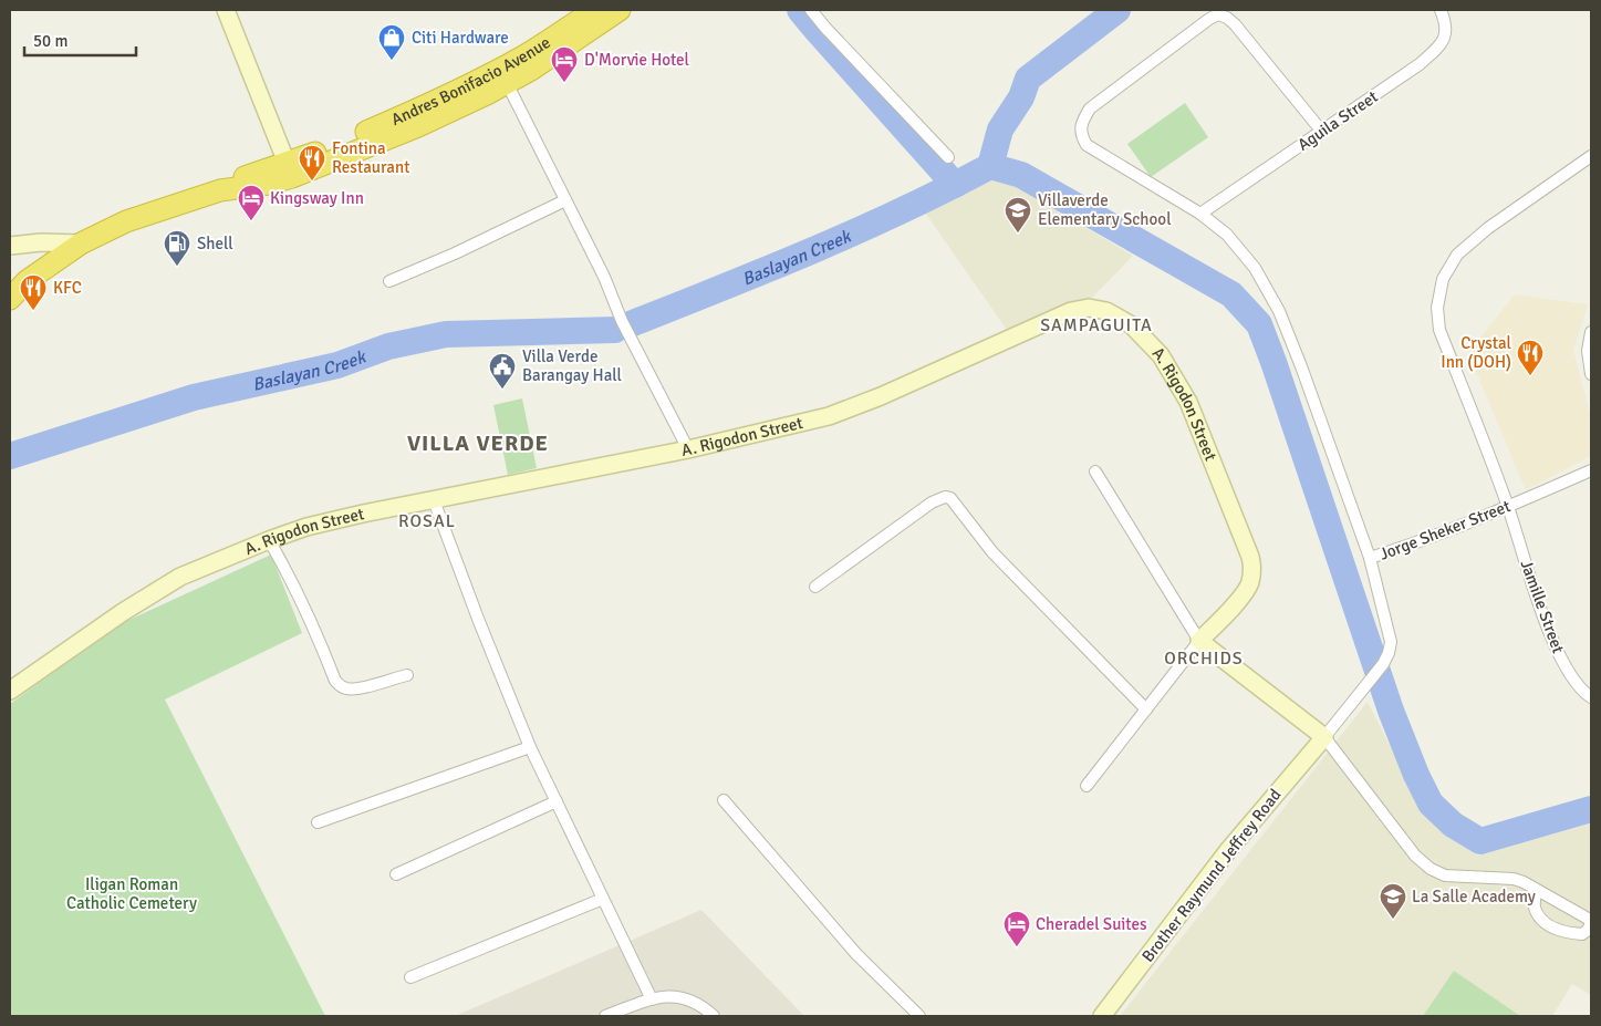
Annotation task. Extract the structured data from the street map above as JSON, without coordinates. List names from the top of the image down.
{
  "streets": {
    "highway": ["Andres Bonifacio Avenue"],
    "street": [
      "Aguila Street",
      "A. Rigodon Street",
      "Jorge Sheker Street",
      "Jamille Street",
      "Brother Raymund Jeffrey Road"
    ]
  },
  "crossings": [
    ["Jorge Sheker Street", "Jamille Street"],
    ["Jorge Sheker Street", "Brother Raymund Jeffrey Road"]
  ],
  "districts": [
    "SAMPAGUITA",
    "VILLA VERDE",
    "ROSAL",
    "ORCHIDS"
  ],
  "water": ["Baslayan Creek"],
  "parks": ["Iligan Roman Catholic Cemetery"],
  "places": {
    "shop": ["Citi Hardware"],
    "hotel": ["D'Morvie Hotel", "Kingsway Inn", "Cheradel Suites"],
    "restaurant": ["Fontina Restaurant", "KFC", "Crystal Inn (DOH)"],
    "school or university": ["Villaverde Elementary School", "La Salle Academy"],
    "fuel station": ["Shell"],
    "public building": ["Villa Verde Barangay Hall"]
  },
  "scale_bar": "50 m"
}
